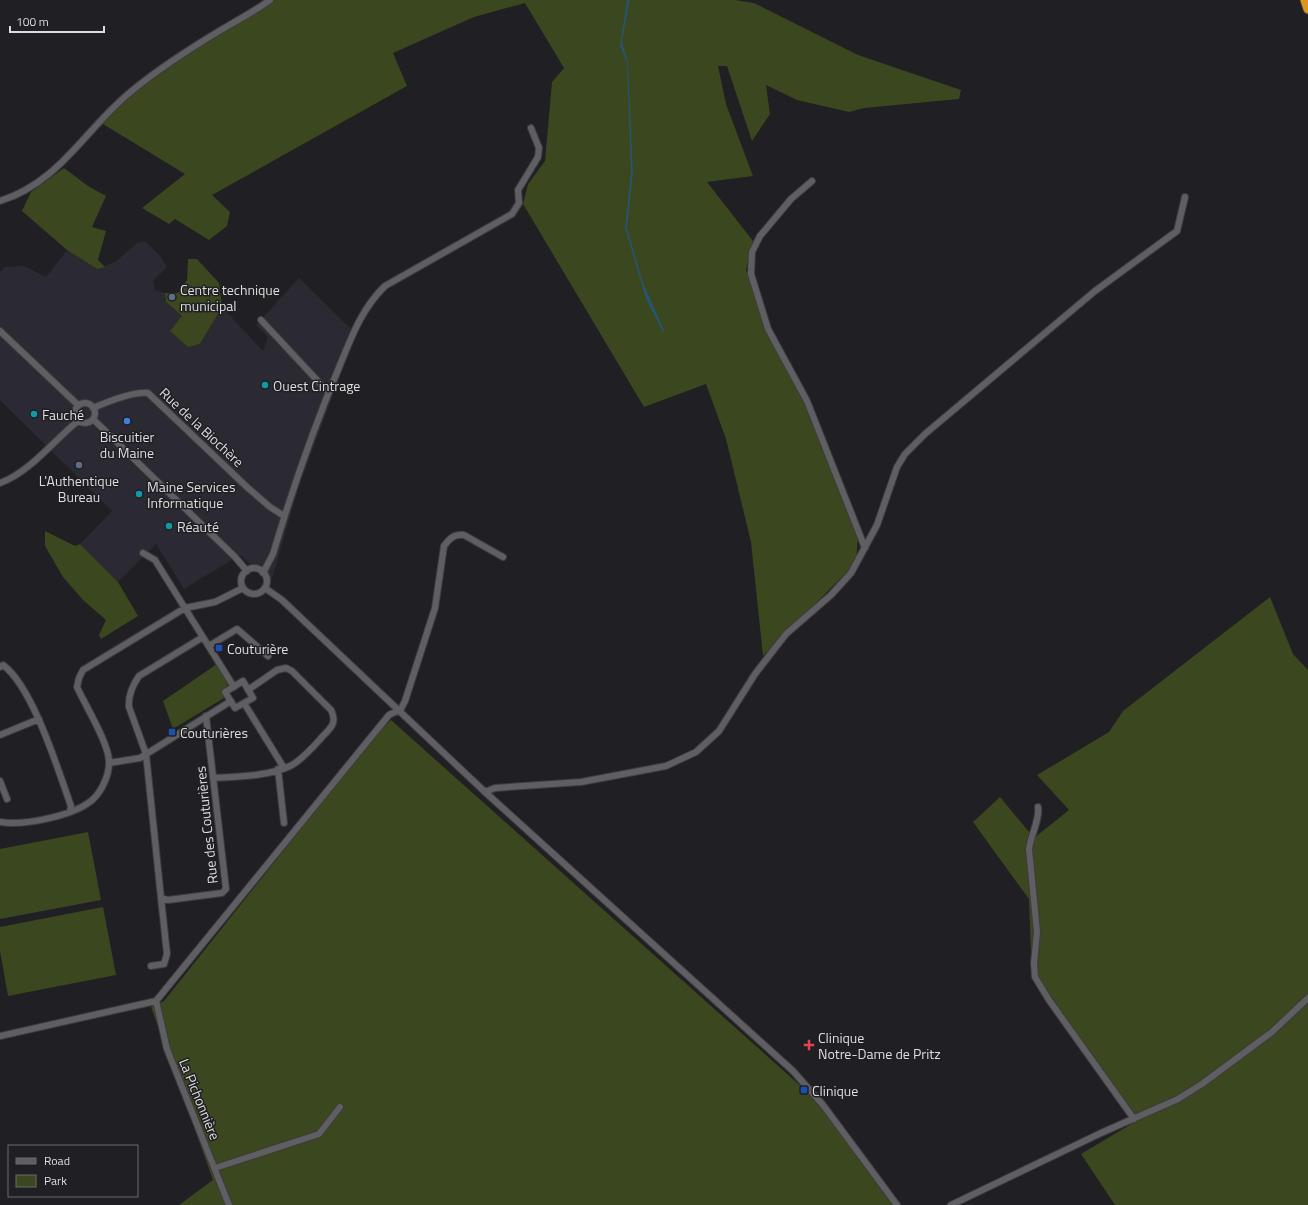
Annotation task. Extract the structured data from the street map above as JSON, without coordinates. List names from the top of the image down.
{
  "streets": {
    "street": ["Rue de la Biochère", "Rue des Couturières", "La Pichonnière"]
  },
  "places": {
    "other": [
      "Centre technique municipal",
      "Ouest Cintrage",
      "Fauché",
      "Biscuitier du Maine",
      "L'Authentique Bureau",
      "Maine Services Informatique",
      "Réauté"
    ],
    "transit": ["Couturière", "Couturières", "Clinique"],
    "health": ["Clinique Notre-Dame de Pritz"]
  },
  "legend": ["Road", "Park"],
  "scale_bar": "100 m"
}
